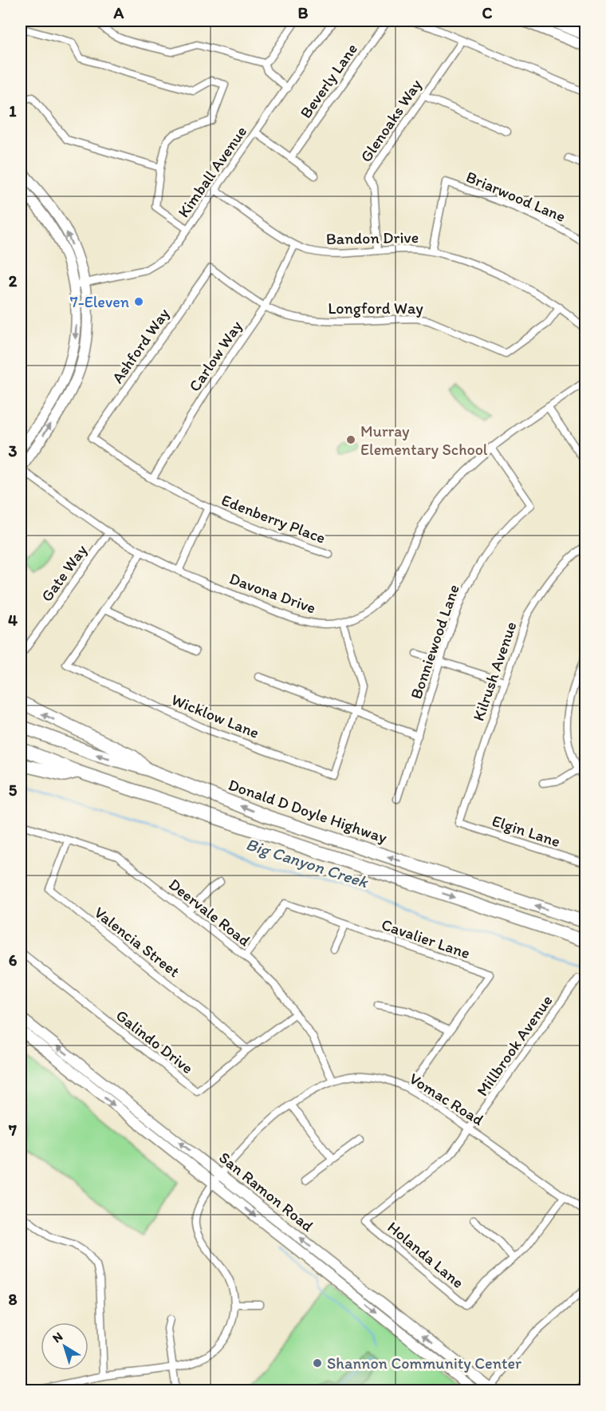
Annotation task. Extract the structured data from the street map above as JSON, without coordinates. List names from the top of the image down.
{
  "streets": {
    "highway": ["Donald D Doyle Highway"],
    "main road": ["San Ramon Road"],
    "street": [
      "Beverly Lane",
      "Glenoaks Way",
      "Kimball Avenue",
      "Briarwood Lane",
      "Bandon Drive",
      "Longford Way",
      "Ashford Way",
      "Carlow Way",
      "Edenberry Place",
      "Gate Way",
      "Davona Drive",
      "Bonniewood Lane",
      "Kilrush Avenue",
      "Wicklow Lane",
      "Elgin Lane",
      "Deervale Road",
      "Cavalier Lane",
      "Valencia Street",
      "Galindo Drive",
      "Millbrook Avenue",
      "Vomac Road",
      "Holanda Lane"
    ]
  },
  "crossings": [
    ["Glenoaks Way", "Bandon Drive"],
    ["Kimball Avenue", "Bandon Drive"],
    ["Briarwood Lane", "Bandon Drive"],
    ["Bandon Drive", "Longford Way"],
    ["Bandon Drive", "Carlow Way"],
    ["Longford Way", "Ashford Way"],
    ["Longford Way", "Carlow Way"],
    ["Ashford Way", "Edenberry Place"],
    ["Carlow Way", "Edenberry Place"],
    ["Gate Way", "Davona Drive"],
    ["Davona Drive", "Bonniewood Lane"],
    ["Davona Drive", "Wicklow Lane"],
    ["Kilrush Avenue", "Elgin Lane"],
    ["Deervale Road", "Cavalier Lane"],
    ["Deervale Road", "Valencia Street"],
    ["Deervale Road", "Galindo Drive"],
    ["Deervale Road", "Vomac Road"],
    ["Cavalier Lane", "Vomac Road"],
    ["Valencia Street", "Galindo Drive"],
    ["Millbrook Avenue", "Vomac Road"],
    ["Millbrook Avenue", "Holanda Lane"],
    ["Vomac Road", "San Ramon Road"],
    ["Vomac Road", "Holanda Lane"]
  ],
  "water": ["Big Canyon Creek"],
  "places": ["7-Eleven", "Murray Elementary School", "Shannon Community Center"],
  "north": "top left",
  "grid": {
    "columns": ["A", "B", "C"],
    "rows": [
      "1",
      "2",
      "3",
      "4",
      "5",
      "6",
      "7",
      "8"
    ]
  }
}
